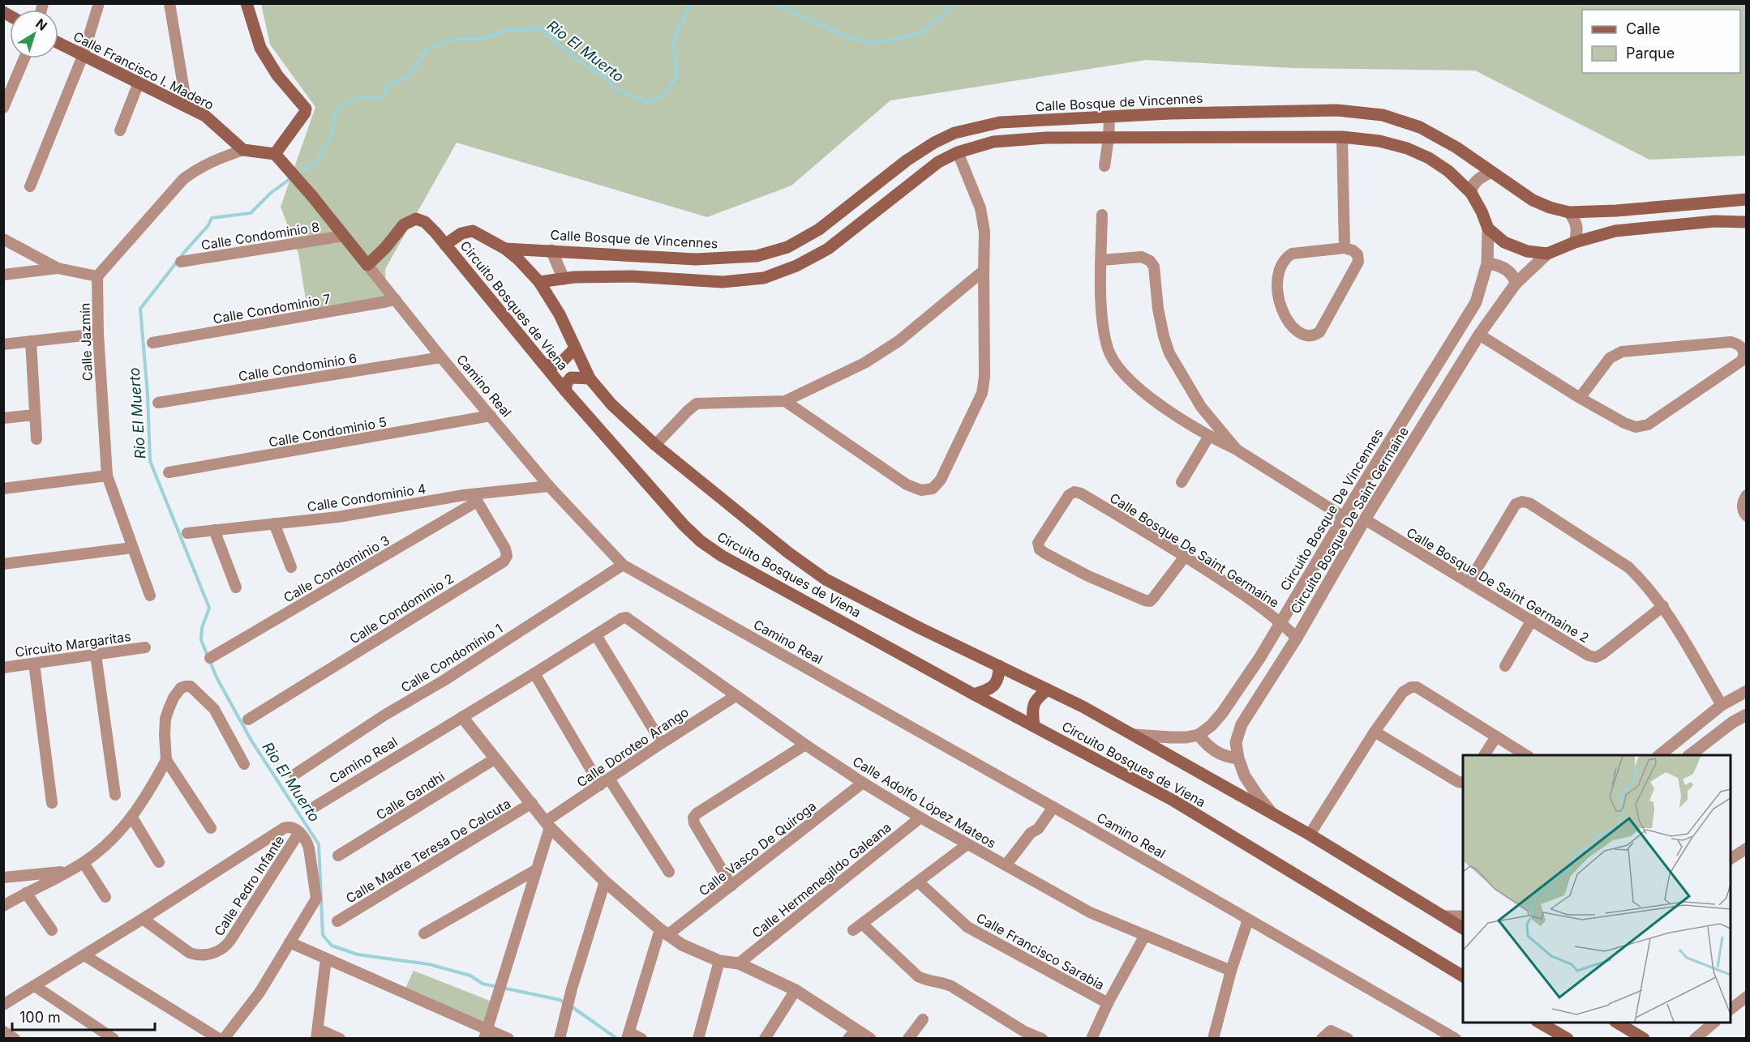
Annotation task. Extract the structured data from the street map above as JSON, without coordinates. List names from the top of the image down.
{
  "streets": {
    "main road": [
      "Calle Francisco I. Madero",
      "Calle Bosque de Vincennes",
      "Circuito Bosques de Viena",
      "Camino Real"
    ],
    "street": [
      "Calle Condominio 8",
      "Calle Condominio 7",
      "Calle Jazmín",
      "Calle Condominio 6",
      "Calle Condominio 5",
      "Calle Condominio 4",
      "Circuito Bosque De Vincennes",
      "Circuito Bosque De Saint Germaine",
      "Calle Bosque De Saint Germaine",
      "Calle Condominio 3",
      "Calle Bosque De Saint Germaine 2",
      "Calle Condominio 2",
      "Circuito Margaritas",
      "Calle Condominio 1",
      "Calle Doroteo Arango",
      "Calle Gandhi",
      "Calle Adolfo López Mateos",
      "Calle Vasco De Quiroga",
      "Calle Madre Teresa De Calcuta",
      "Calle Hermenegildo Galeana",
      "Calle Pedro Infante",
      "Calle Francisco Sarabia"
    ]
  },
  "crossings": [
    ["Calle Bosque de Vincennes", "Circuito Bosques de Viena"],
    ["Calle Condominio 8", "Camino Real"],
    ["Circuito Bosques de Viena", "Circuito Bosque De Saint Germaine"],
    ["Calle Condominio 7", "Camino Real"],
    ["Calle Condominio 6", "Camino Real"],
    ["Camino Real", "Calle Condominio 5"],
    ["Camino Real", "Calle Condominio 4"],
    ["Camino Real", "Calle Condominio 1"],
    ["Camino Real", "Calle Adolfo López Mateos"],
    ["Calle Condominio 4", "Calle Condominio 3"],
    ["Calle Condominio 4", "Calle Condominio 2"],
    ["Circuito Bosque De Vincennes", "Calle Bosque De Saint Germaine"],
    ["Circuito Bosque De Saint Germaine", "Calle Bosque De Saint Germaine"],
    ["Circuito Bosque De Saint Germaine", "Calle Bosque De Saint Germaine 2"],
    ["Calle Condominio 3", "Calle Condominio 2"],
    ["Calle Doroteo Arango", "Calle Adolfo López Mateos"],
    ["Calle Adolfo López Mateos", "Calle Vasco De Quiroga"],
    ["Calle Adolfo López Mateos", "Calle Hermenegildo Galeana"]
  ],
  "water": ["Rio El Muerto"],
  "legend": ["Calle", "Parque"],
  "scale_bar": "100 m",
  "north": "top right"
}
